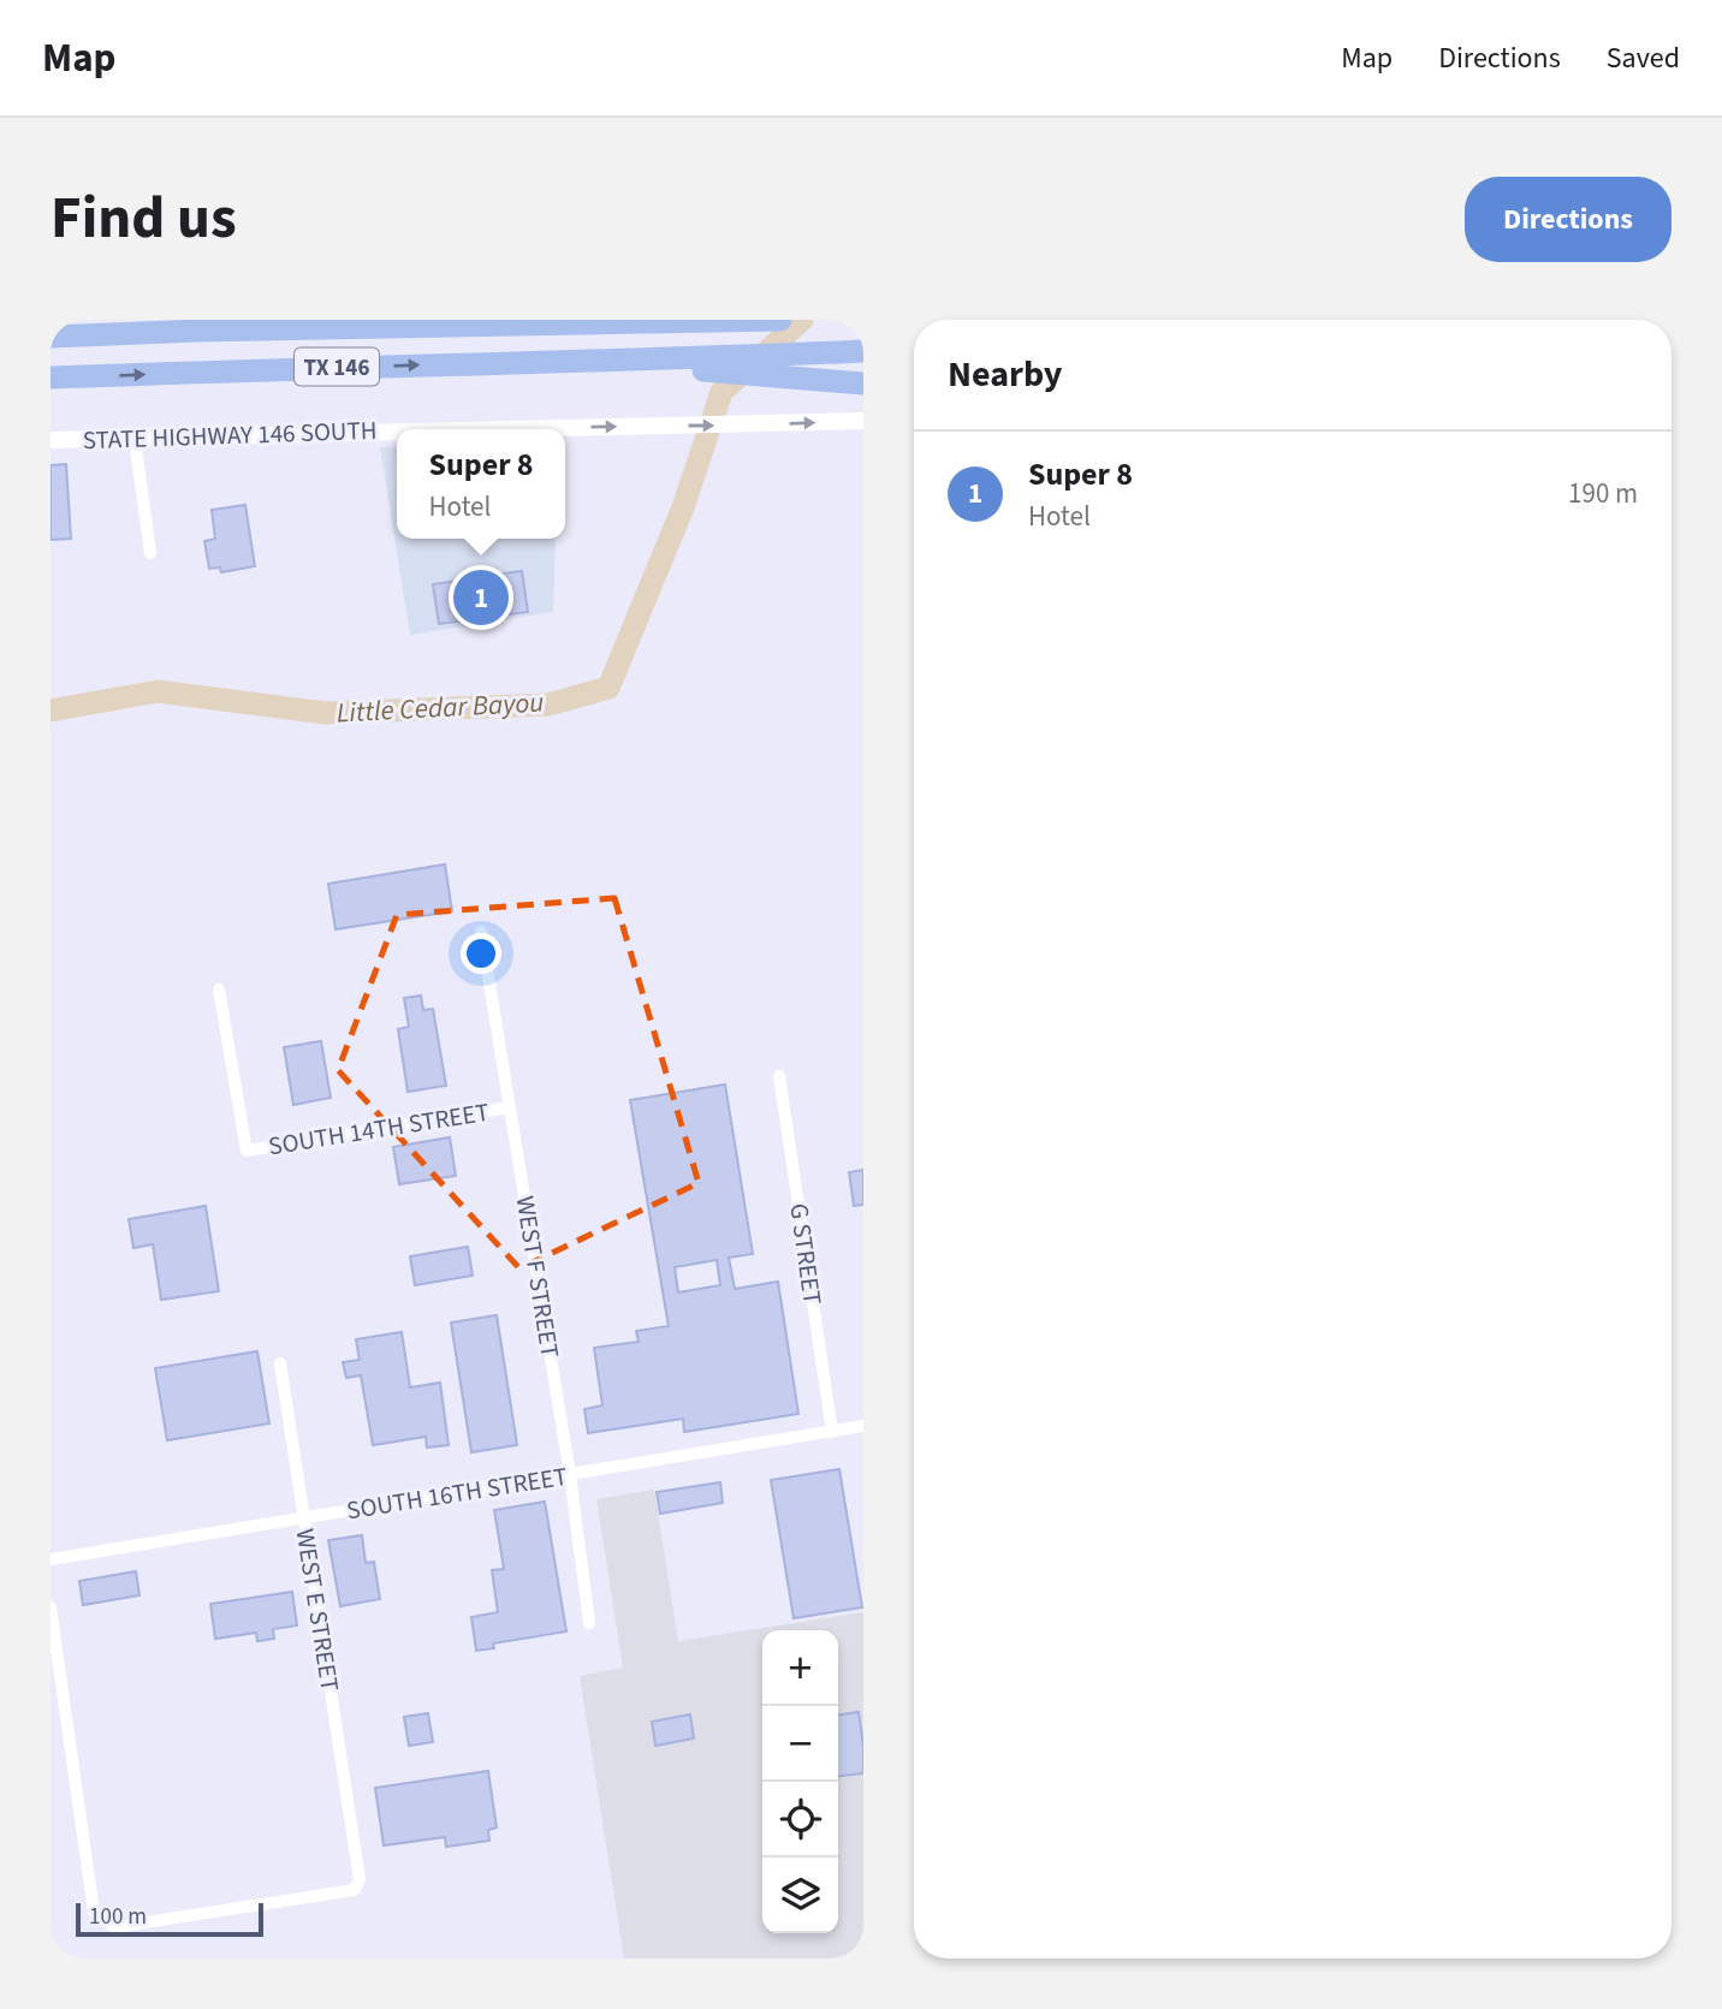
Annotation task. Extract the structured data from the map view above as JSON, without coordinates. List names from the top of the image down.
{
  "streets": {
    "highway": ["TX 146"],
    "main road": ["STATE HIGHWAY 146 SOUTH"],
    "street": [
      "SOUTH 14TH STREET",
      "G STREET",
      "WEST F STREET",
      "SOUTH 16TH STREET",
      "WEST E STREET"
    ]
  },
  "crossings": [
    ["SOUTH 14TH STREET", "WEST F STREET"],
    ["G STREET", "SOUTH 16TH STREET"],
    ["WEST F STREET", "SOUTH 16TH STREET"],
    ["SOUTH 16TH STREET", "WEST E STREET"]
  ],
  "one_way": ["STATE HIGHWAY 146 SOUTH"],
  "water": ["Little Cedar Bayou"],
  "scale_bar": "100 m",
  "page": {
    "header": "Map",
    "nav": ["Map", "Directions", "Saved"],
    "title": "Find us",
    "buttons": "Directions",
    "heading": "Nearby",
    "popup": ["Super 8", "Hotel"],
    "list": [
      {
        "mark": "1",
        "name": "Super 8",
        "note": "Hotel",
        "value": "190 m"
      }
    ],
    "pins": "1",
    "map_buttons": ["+", "−"],
    "scale": "100 m"
  }
}
